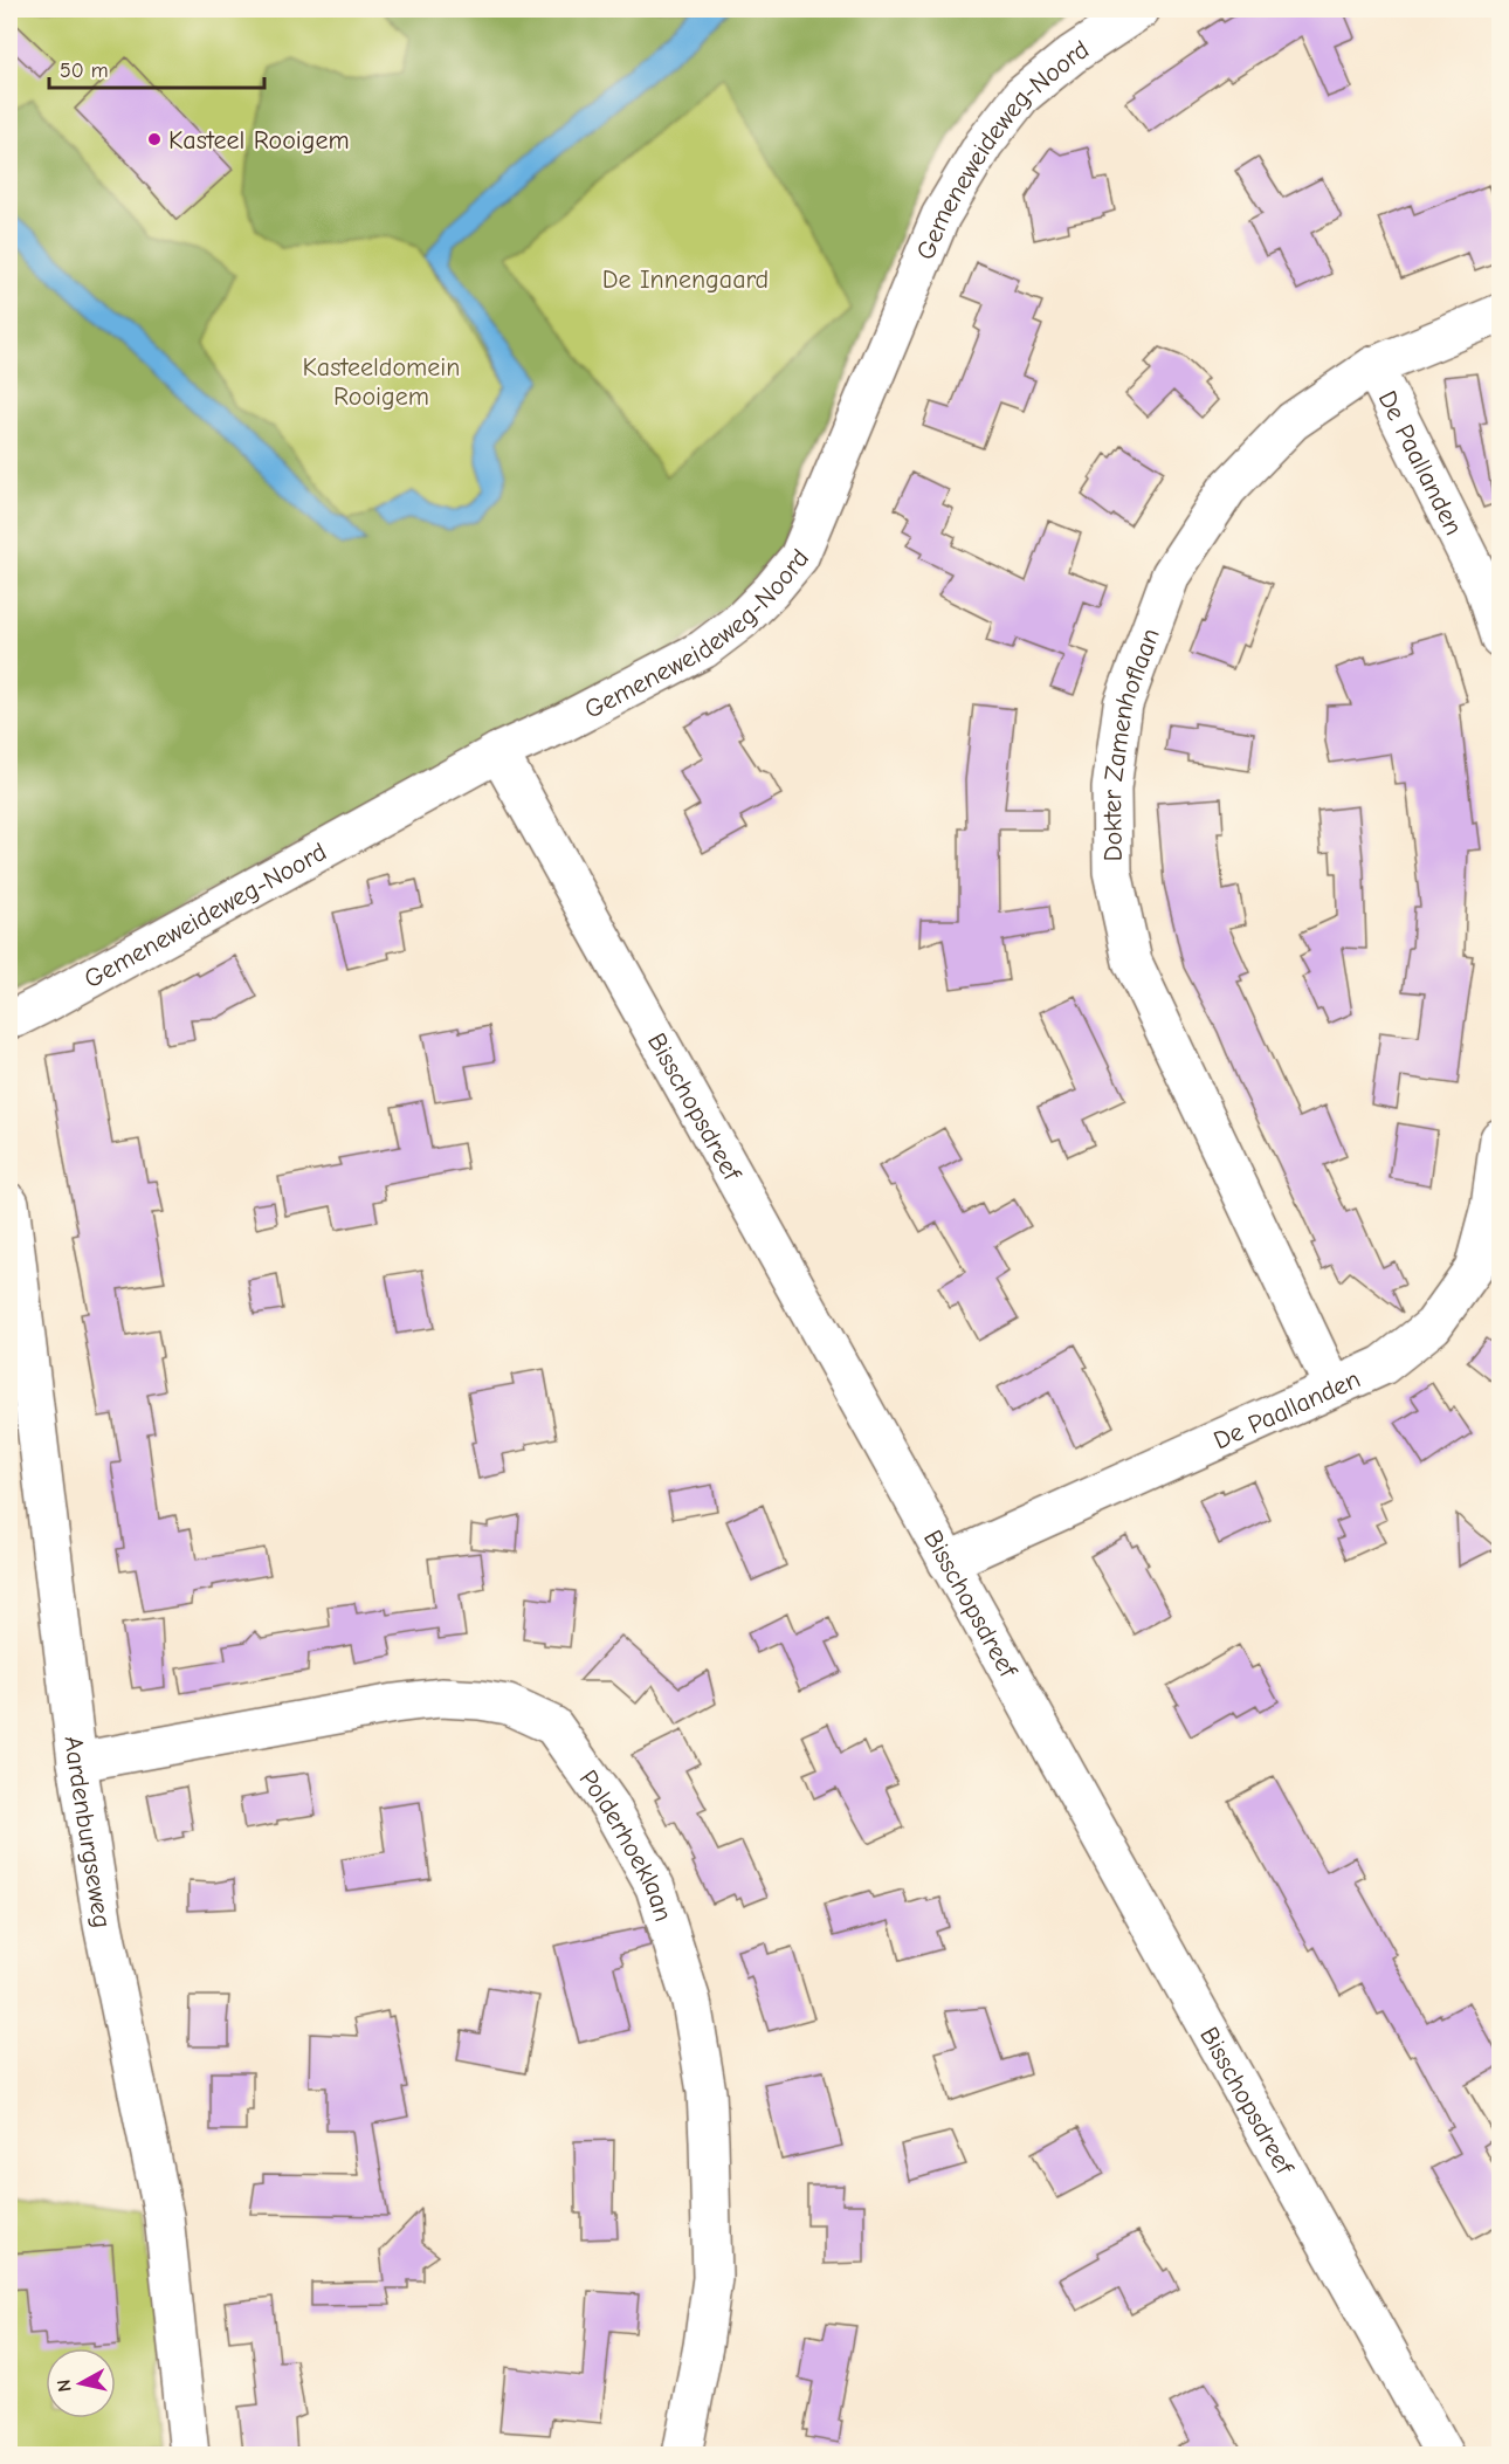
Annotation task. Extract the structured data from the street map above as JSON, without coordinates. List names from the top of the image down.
{
  "streets": {
    "street": [
      "Gemeneweideweg-Noord",
      "De Paallanden",
      "Dokter Zamenhoflaan",
      "Bisschopsdreef",
      "Aardenburgseweg",
      "Polderhoeklaan"
    ]
  },
  "crossings": [
    ["Gemeneweideweg-Noord", "Bisschopsdreef"],
    ["De Paallanden", "Dokter Zamenhoflaan"],
    ["De Paallanden", "Bisschopsdreef"],
    ["Aardenburgseweg", "Polderhoeklaan"]
  ],
  "parks": ["De Innengaard", "Kasteeldomein Rooigem"],
  "places": ["Kasteel Rooigem"],
  "scale_bar": "50 m",
  "north": "left"
}
